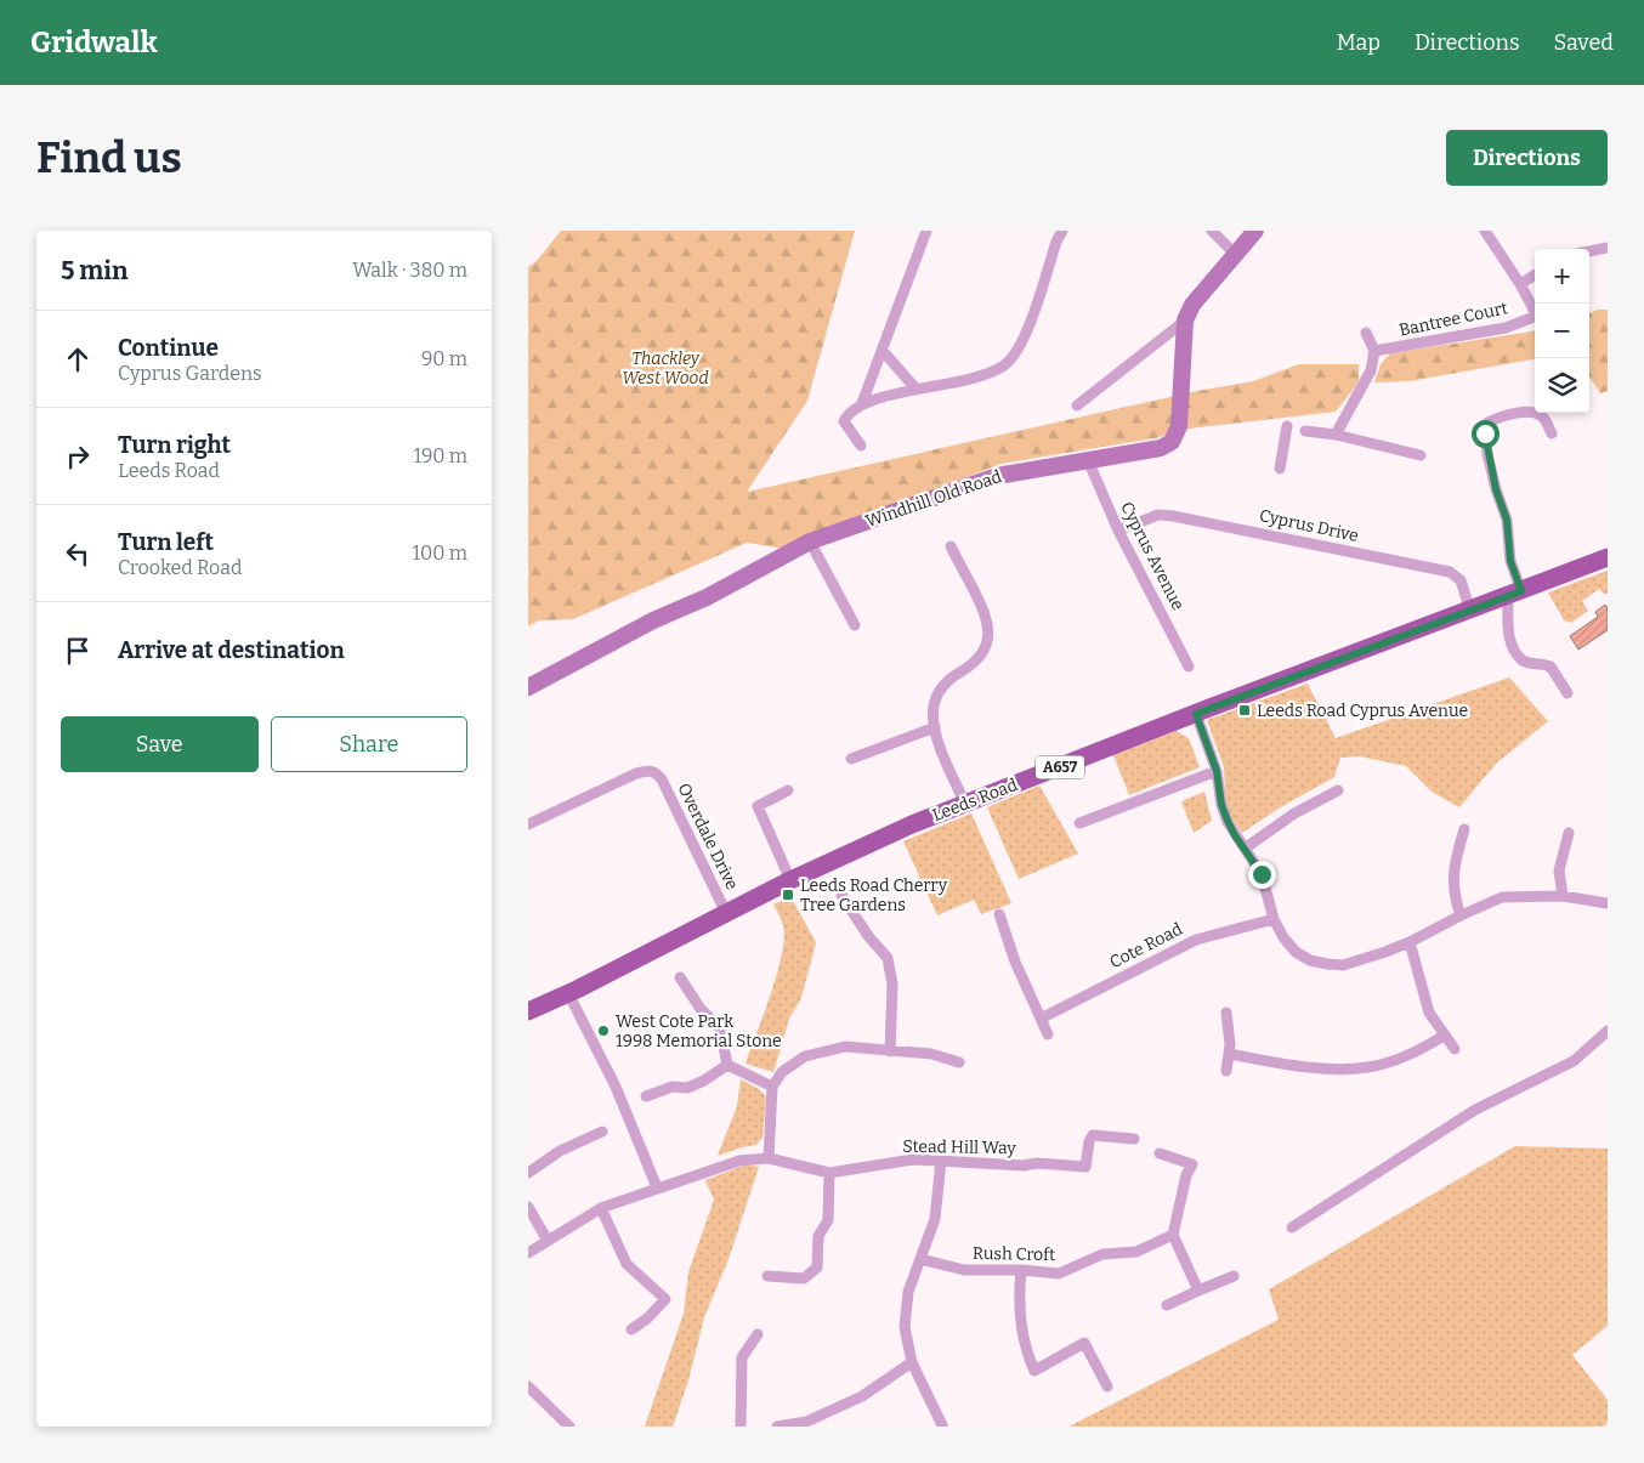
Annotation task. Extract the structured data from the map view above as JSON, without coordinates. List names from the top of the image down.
{
  "streets": {
    "main road": ["A657", "Leeds Road"],
    "street": [
      "Bantree Court",
      "Windhill Old Road",
      "Cyprus Drive",
      "Cyprus Avenue",
      "Overdale Drive",
      "Cote Road",
      "Stead Hill Way",
      "Rush Croft"
    ]
  },
  "crossings": [
    ["Windhill Old Road", "Cyprus Avenue"],
    ["Cyprus Drive", "Cyprus Avenue"],
    ["Cyprus Drive", "Leeds Road"],
    ["Leeds Road", "Overdale Drive"]
  ],
  "parks": ["Thackley West Wood"],
  "places": {
    "transit": ["Leeds Road Cyprus Avenue", "Leeds Road Cherry Tree Gardens"],
    "other": ["West Cote Park 1998 Memorial Stone"]
  },
  "page": {
    "header": "Gridwalk",
    "nav": ["Map", "Directions", "Saved"],
    "buttons": [
      "Directions",
      ["Save", "Share"]
    ],
    "title": "Find us",
    "heading": ["5 min", "Walk · 380 m"],
    "map_buttons": ["+", "−"],
    "list": [
      ["Continue", "Cyprus Gardens", "90 m"],
      ["Turn right", "Leeds Road", "190 m"],
      ["Turn left", "Crooked Road", "100 m"],
      "Arrive at destination"
    ]
  }
}
